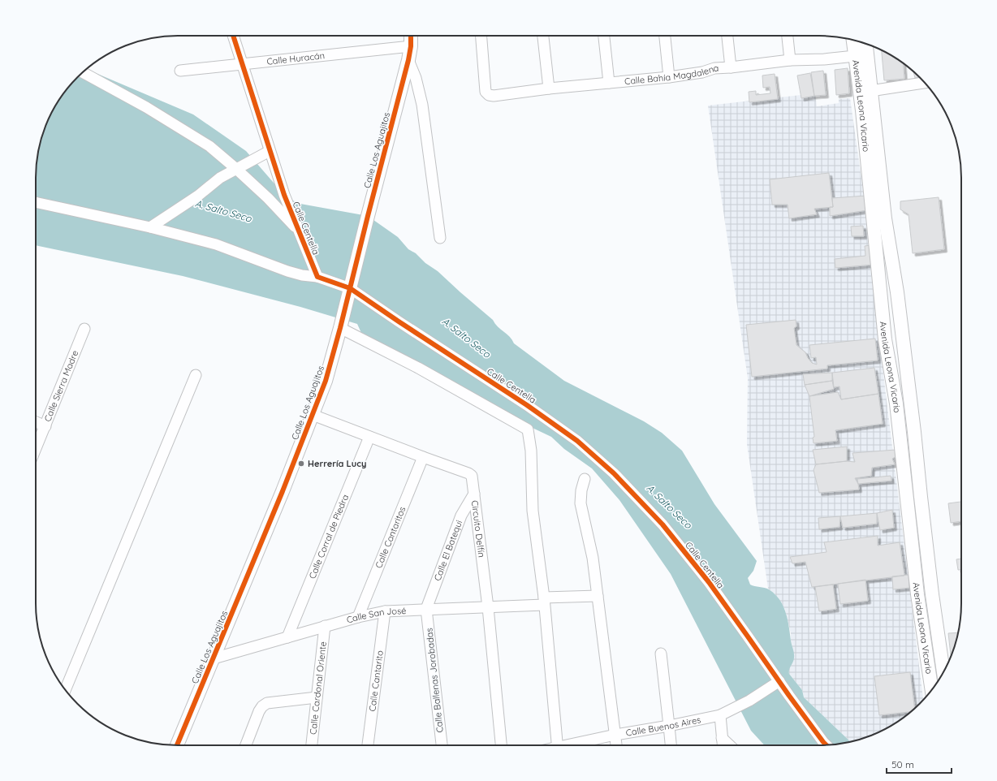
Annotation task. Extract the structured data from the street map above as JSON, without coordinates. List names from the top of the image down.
{
  "streets": {
    "street": [
      "Calle Huracán",
      "Calle Bahía Magdalena",
      "Avenida Leona Vicario",
      "Calle Los Aguajitos",
      "Calle Centella",
      "Calle Sierra Madre",
      "Circuito Delfín",
      "Calle Corral de Piedra",
      "Calle Cantaritos",
      "Calle El Batequi",
      "Calle San José",
      "Calle Ballenas Jorobadas",
      "Calle Cantarito",
      "Calle Cardonal Oriente",
      "Calle Buenos Aires"
    ]
  },
  "crossings": [
    ["Calle Huracán", "Calle Los Aguajitos"],
    ["Calle Huracán", "Calle Centella"],
    ["Calle Bahía Magdalena", "Avenida Leona Vicario"],
    ["Calle Los Aguajitos", "Calle Centella"],
    ["Calle Los Aguajitos", "Circuito Delfín"],
    ["Calle Los Aguajitos", "Calle San José"],
    ["Calle Centella", "Calle Buenos Aires"],
    ["Circuito Delfín", "Calle Corral de Piedra"],
    ["Circuito Delfín", "Calle Cantaritos"],
    ["Circuito Delfín", "Calle El Batequi"],
    ["Circuito Delfín", "Calle San José"],
    ["Calle Corral de Piedra", "Calle San José"],
    ["Calle Cantaritos", "Calle San José"],
    ["Calle El Batequi", "Calle San José"],
    ["Calle El Batequi", "Calle Ballenas Jorobadas"],
    ["Calle San José", "Calle Ballenas Jorobadas"],
    ["Calle San José", "Calle Cantarito"],
    ["Calle San José", "Calle Cardonal Oriente"]
  ],
  "water": ["A. Salto Seco"],
  "places": ["Herrería Lucy"],
  "scale_bar": "50 m"
}
